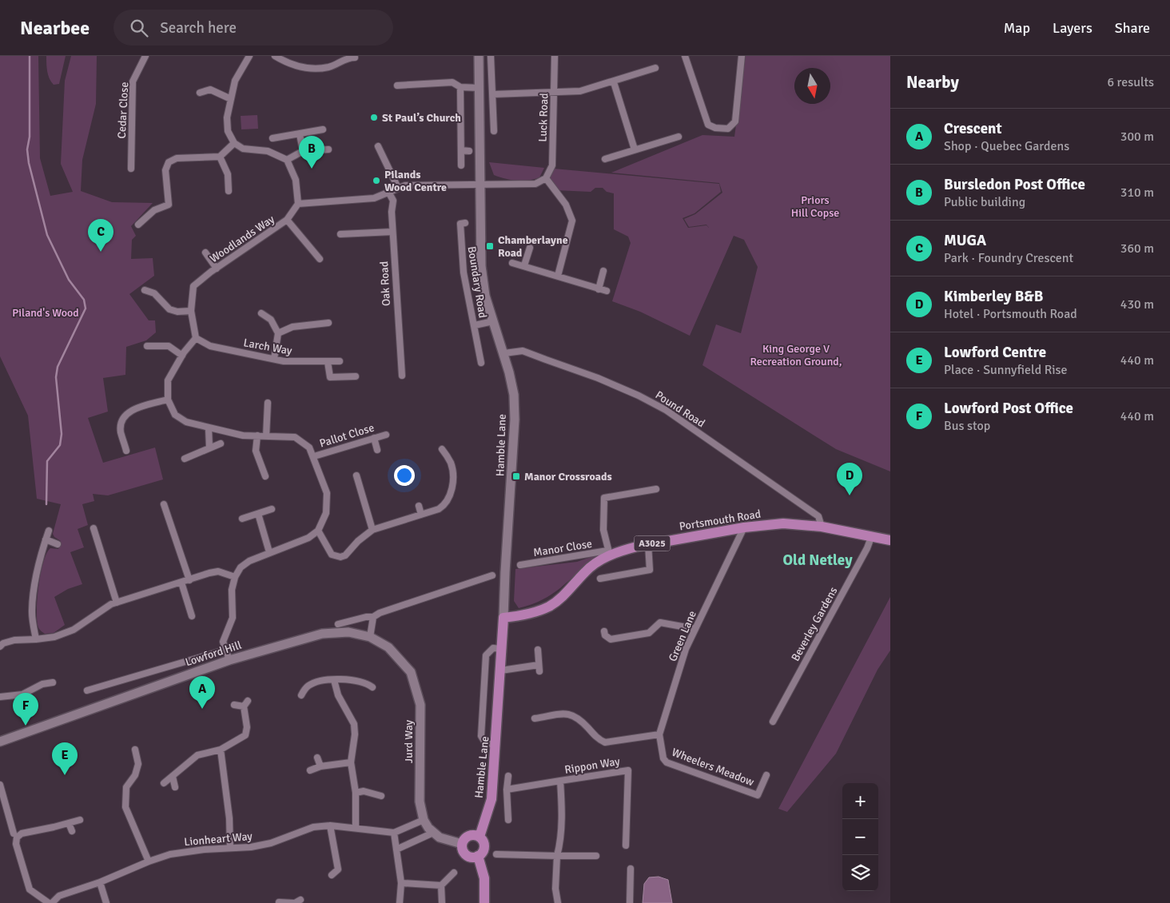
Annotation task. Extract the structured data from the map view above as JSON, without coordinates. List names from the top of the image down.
{
  "streets": {
    "main road": ["Hamble Lane", "Portsmouth Road", "A3025"],
    "street": [
      "Cedar Close",
      "Luck Road",
      "Woodlands Way",
      "Boundary Road",
      "Oak Road",
      "Larch Way",
      "Pound Road",
      "Pallot Close",
      "Manor Close",
      "Beverley Gardens",
      "Green Lane",
      "Lowford Hill",
      "Jurd Way",
      "Rippon Way",
      "Wheelers Meadow",
      "Lionheart Way"
    ]
  },
  "crossings": [
    ["Woodlands Way", "Larch Way"],
    ["Boundary Road", "Hamble Lane"],
    ["Pound Road", "Hamble Lane"],
    ["Pound Road", "Portsmouth Road"],
    ["Hamble Lane", "Portsmouth Road"],
    ["Hamble Lane", "Jurd Way"],
    ["Portsmouth Road", "Manor Close"],
    ["Portsmouth Road", "Beverley Gardens"],
    ["Portsmouth Road", "Green Lane"],
    ["Green Lane", "Wheelers Meadow"],
    ["Lowford Hill", "Jurd Way"]
  ],
  "districts": ["Old Netley"],
  "parks": ["Priors Hill Copse", "Piland's Wood", "King George V Recreation Ground,"],
  "places": {
    "other": ["St Paul’s Church", "Pilands Wood Centre"],
    "transit": ["Chamberlayne Road", "Manor Crossroads"]
  },
  "north": "bottom",
  "page": {
    "header": "Nearbee",
    "search": "Search here",
    "nav": ["Map", "Layers", "Share"],
    "heading": ["Nearby", "6 results"],
    "list": [
      {
        "mark": "A",
        "name": "Crescent",
        "note": "Shop · Quebec Gardens",
        "value": "300 m"
      },
      {
        "mark": "B",
        "name": "Bursledon Post Office",
        "note": "Public building",
        "value": "310 m"
      },
      {
        "mark": "C",
        "name": "MUGA",
        "note": "Park · Foundry Crescent",
        "value": "360 m"
      },
      {
        "mark": "D",
        "name": "Kimberley B&B",
        "note": "Hotel · Portsmouth Road",
        "value": "430 m"
      },
      {
        "mark": "E",
        "name": "Lowford Centre",
        "note": "Place · Sunnyfield Rise",
        "value": "440 m"
      },
      {
        "mark": "F",
        "name": "Lowford Post Office",
        "note": "Bus stop",
        "value": "440 m"
      }
    ],
    "pins": [
      "B",
      "C",
      "D",
      "A",
      "F",
      "E"
    ],
    "map_buttons": ["+", "−"]
  }
}
